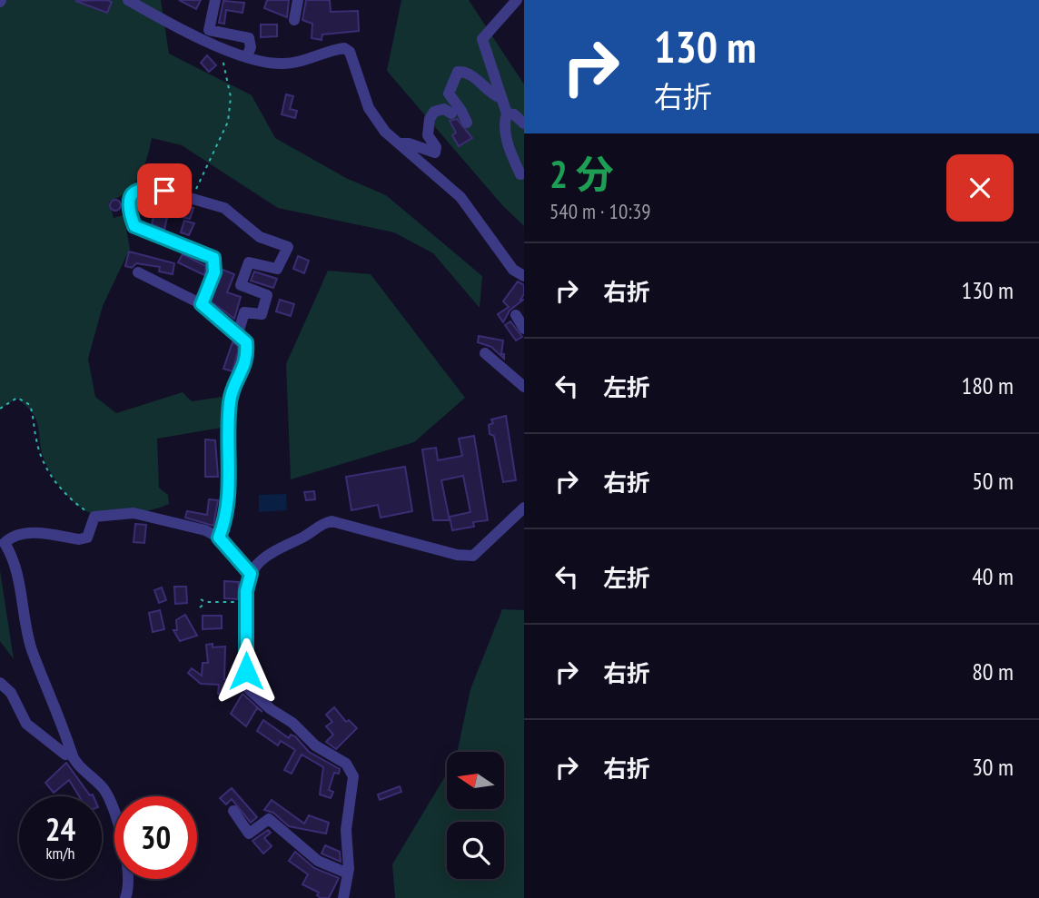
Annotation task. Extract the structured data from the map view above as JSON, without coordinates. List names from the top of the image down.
{
  "north": "left",
  "page": {
    "turn": ["130 m", "右折"],
    "heading": ["2 分", "540 m · 10:39"],
    "list": [
      {
        "name": "右折",
        "value": "130 m"
      },
      {
        "name": "左折",
        "value": "180 m"
      },
      {
        "name": "右折",
        "value": "50 m"
      },
      {
        "name": "左折",
        "value": "40 m"
      },
      {
        "name": "右折",
        "value": "80 m"
      },
      {
        "name": "右折",
        "value": "30 m"
      }
    ],
    "speed": "24 km/h",
    "limit": "30"
  }
}
